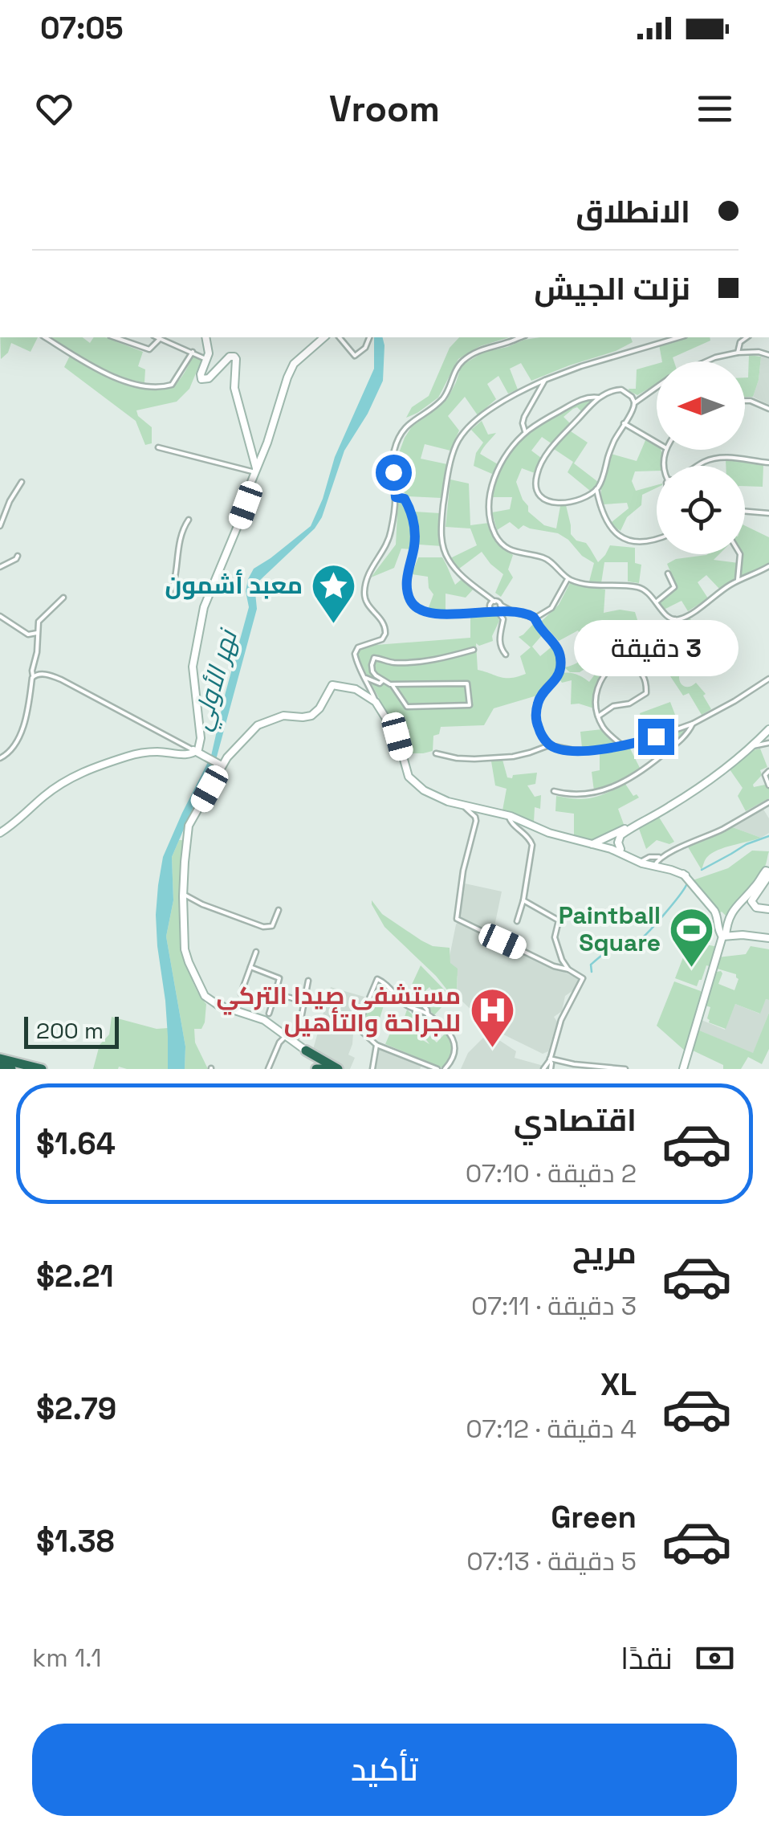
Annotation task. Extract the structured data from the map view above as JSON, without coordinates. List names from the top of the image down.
{
  "water": ["نهر الأولي"],
  "places": {
    "place": ["معبد أشمون"],
    "sports": ["Paintball Square"],
    "hospital": ["مستشفى صيدا التركي للجراحة والتأهيل"]
  },
  "scale_bar": "200 m",
  "north": "left",
  "page": {
    "status": "07:05",
    "header": "Vroom",
    "banner": ["الانطلاق", "نزلت الجيش"],
    "bubble": "3 دقيقة",
    "scale": "200 m",
    "list": [
      {
        "name": "اقتصادي",
        "note": "2 دقيقة · 07:10",
        "value": "$1.64"
      },
      {
        "name": "مريح",
        "note": "3 دقيقة · 07:11",
        "value": "$2.21"
      },
      {
        "name": "XL",
        "note": "4 دقيقة · 07:12",
        "value": "$2.79"
      },
      {
        "name": "Green",
        "note": "5 دقيقة · 07:13",
        "value": "$1.38"
      }
    ],
    "pay": ["نقدًا", "1.1 km"],
    "buttons": "تأكيد"
  }
}
